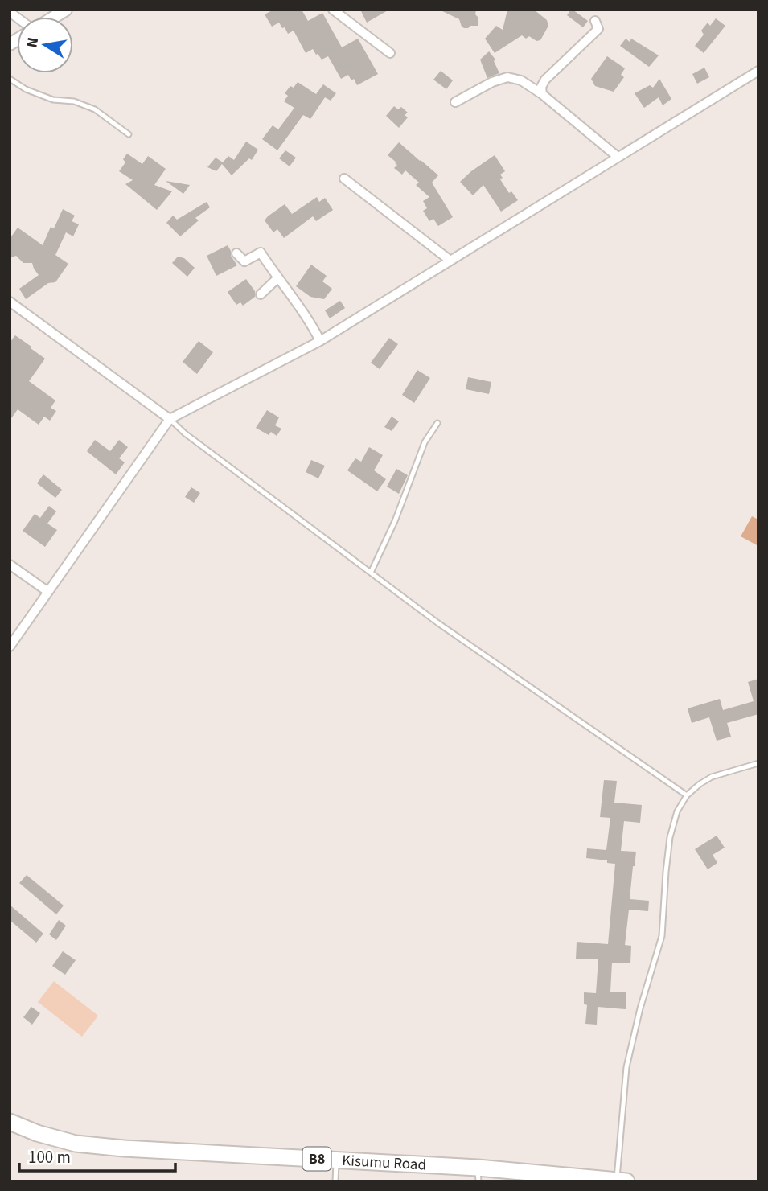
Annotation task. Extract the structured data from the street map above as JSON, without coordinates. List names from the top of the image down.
{
  "streets": {
    "highway": ["B8", "Kisumu Road"]
  },
  "scale_bar": "100 m",
  "north": "left"
}
